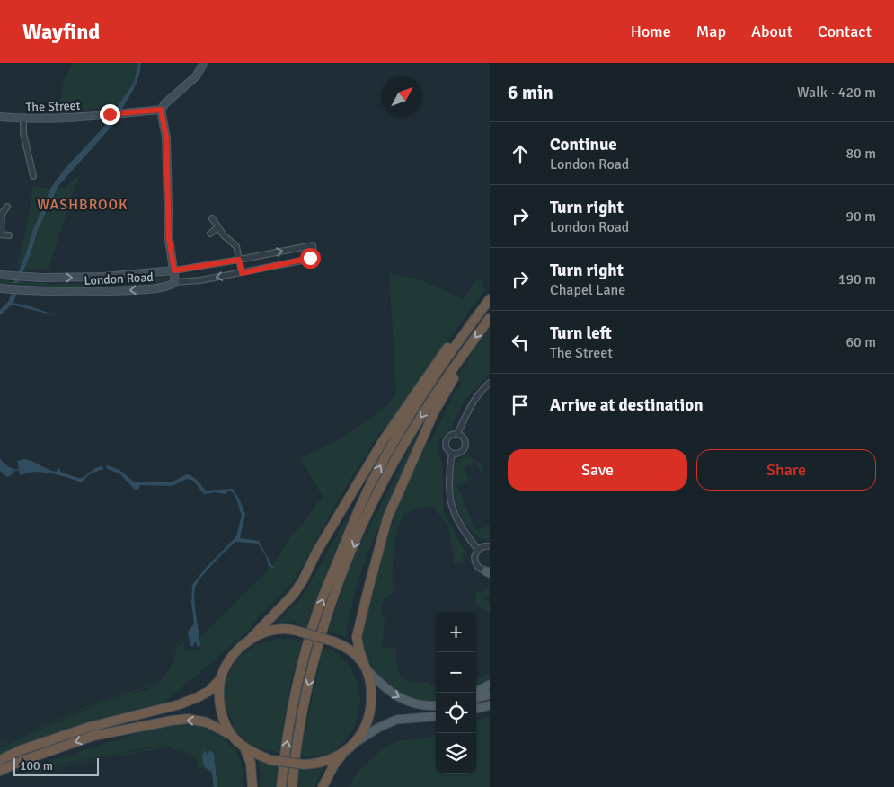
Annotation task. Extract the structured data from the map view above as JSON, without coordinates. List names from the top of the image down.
{
  "streets": {
    "street": ["The Street", "London Road"]
  },
  "districts": ["WASHBROOK"],
  "scale_bar": "100 m",
  "north": "top right",
  "page": {
    "header": "Wayfind",
    "nav": [
      "Home",
      "Map",
      "About",
      "Contact"
    ],
    "heading": ["6 min", "Walk · 420 m"],
    "list": [
      ["Continue", "London Road", "80 m"],
      ["Turn right", "London Road", "90 m"],
      ["Turn right", "Chapel Lane", "190 m"],
      ["Turn left", "The Street", "60 m"],
      "Arrive at destination"
    ],
    "buttons": ["Save", "Share"],
    "map_buttons": ["+", "−"],
    "scale": "100 m"
  }
}
